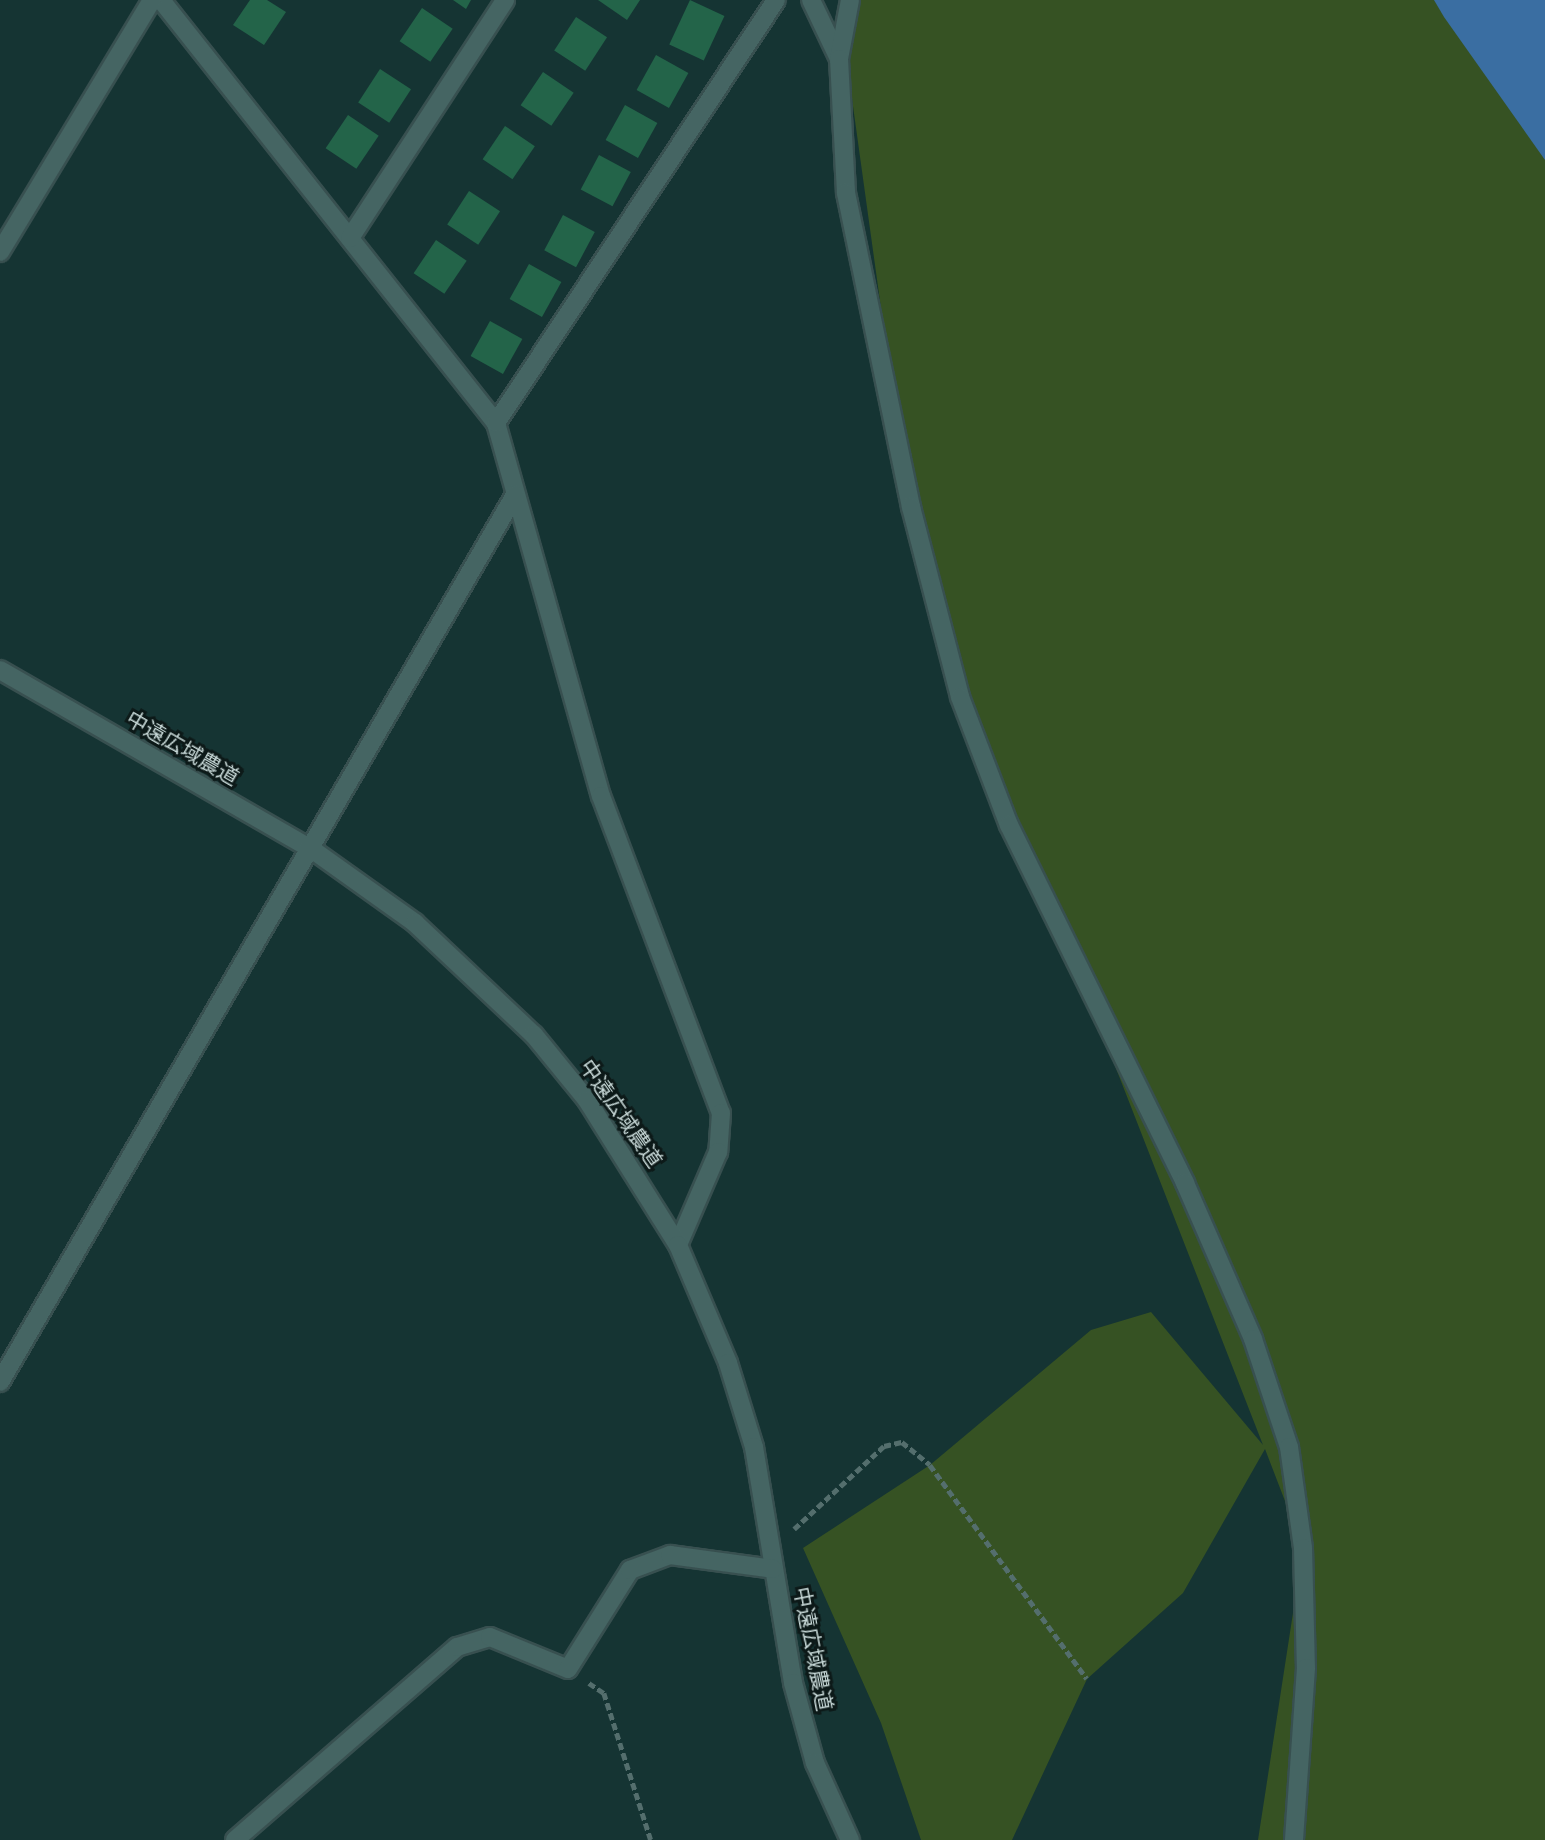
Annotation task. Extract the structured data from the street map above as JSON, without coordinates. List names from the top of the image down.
{
  "streets": {
    "street": ["中遠広域農道"]
  }
}
